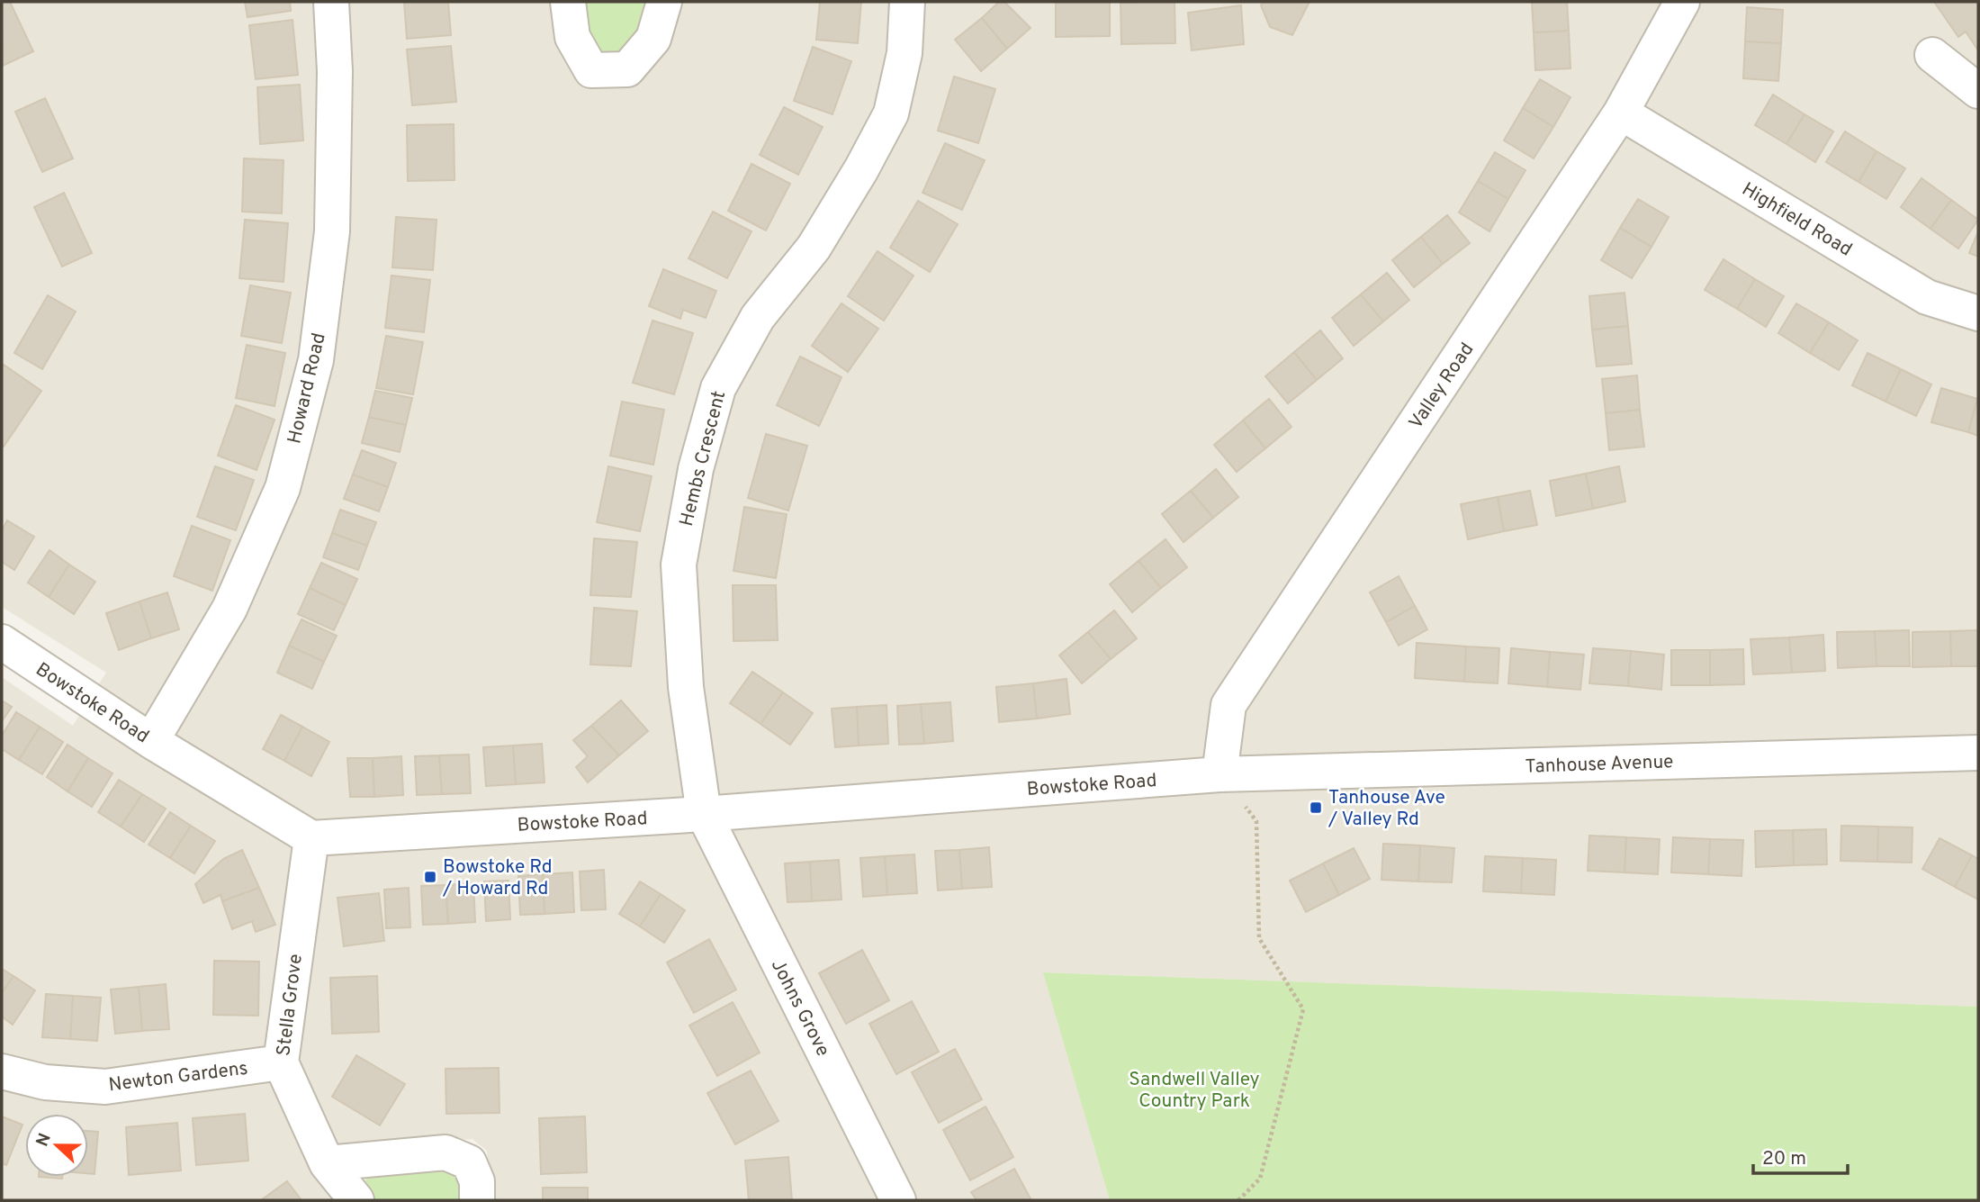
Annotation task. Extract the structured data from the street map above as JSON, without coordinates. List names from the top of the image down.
{
  "streets": {
    "street": [
      "Highfield Road",
      "Valley Road",
      "Howard Road",
      "Hembs Crescent",
      "Bowstoke Road",
      "Tanhouse Avenue",
      "Stella Grove",
      "Johns Grove",
      "Newton Gardens"
    ]
  },
  "crossings": [
    ["Highfield Road", "Valley Road"],
    ["Valley Road", "Bowstoke Road"],
    ["Valley Road", "Tanhouse Avenue"],
    ["Howard Road", "Bowstoke Road"],
    ["Hembs Crescent", "Bowstoke Road"],
    ["Hembs Crescent", "Johns Grove"],
    ["Bowstoke Road", "Tanhouse Avenue"],
    ["Bowstoke Road", "Stella Grove"],
    ["Bowstoke Road", "Johns Grove"],
    ["Stella Grove", "Newton Gardens"]
  ],
  "parks": ["Sandwell Valley Country Park"],
  "places": {
    "transit": ["Tanhouse Ave / Valley Rd", "Bowstoke Rd / Howard Rd"]
  },
  "scale_bar": "20 m",
  "north": "left"
}
